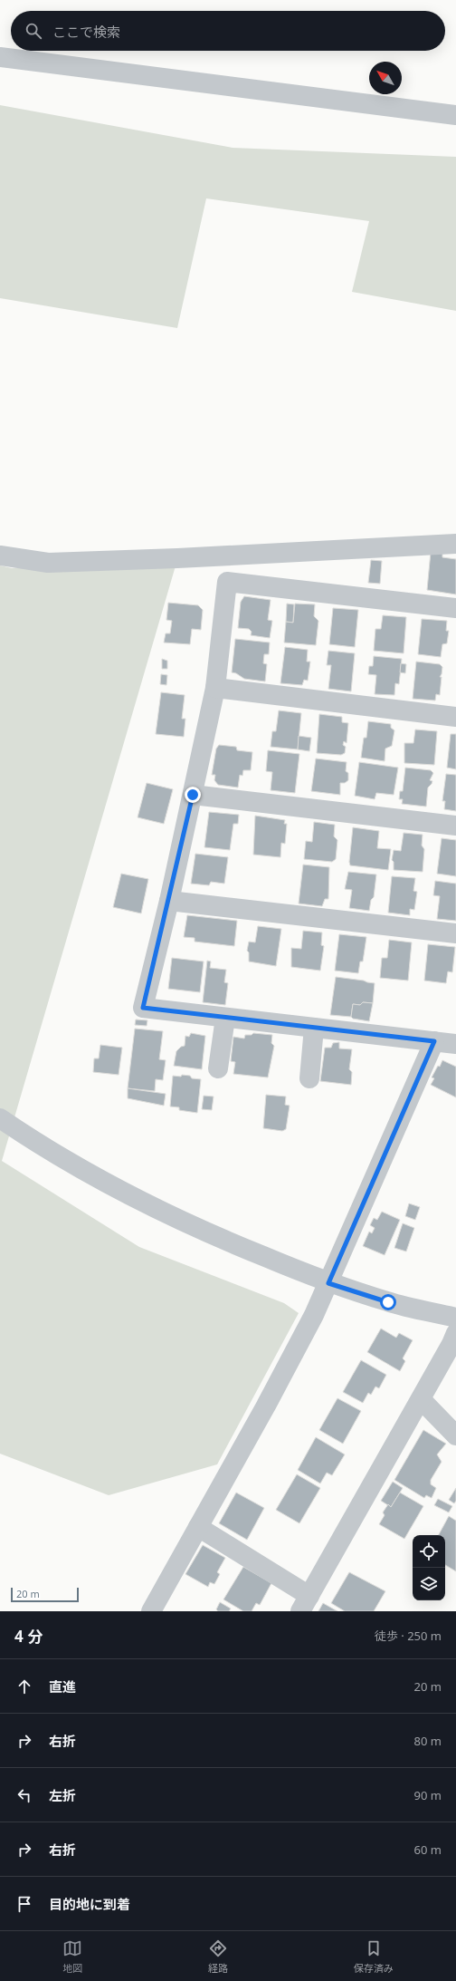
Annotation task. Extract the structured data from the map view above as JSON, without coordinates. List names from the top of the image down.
{
  "scale_bar": "20 m",
  "north": "top left",
  "page": {
    "search": "ここで検索",
    "scale": "20 m",
    "heading": ["4 分", "徒歩 · 250 m"],
    "list": [
      ["直進", "20 m"],
      ["右折", "80 m"],
      ["左折", "90 m"],
      ["右折", "60 m"],
      "目的地に到着"
    ],
    "nav": ["地図", "経路", "保存済み"]
  }
}
